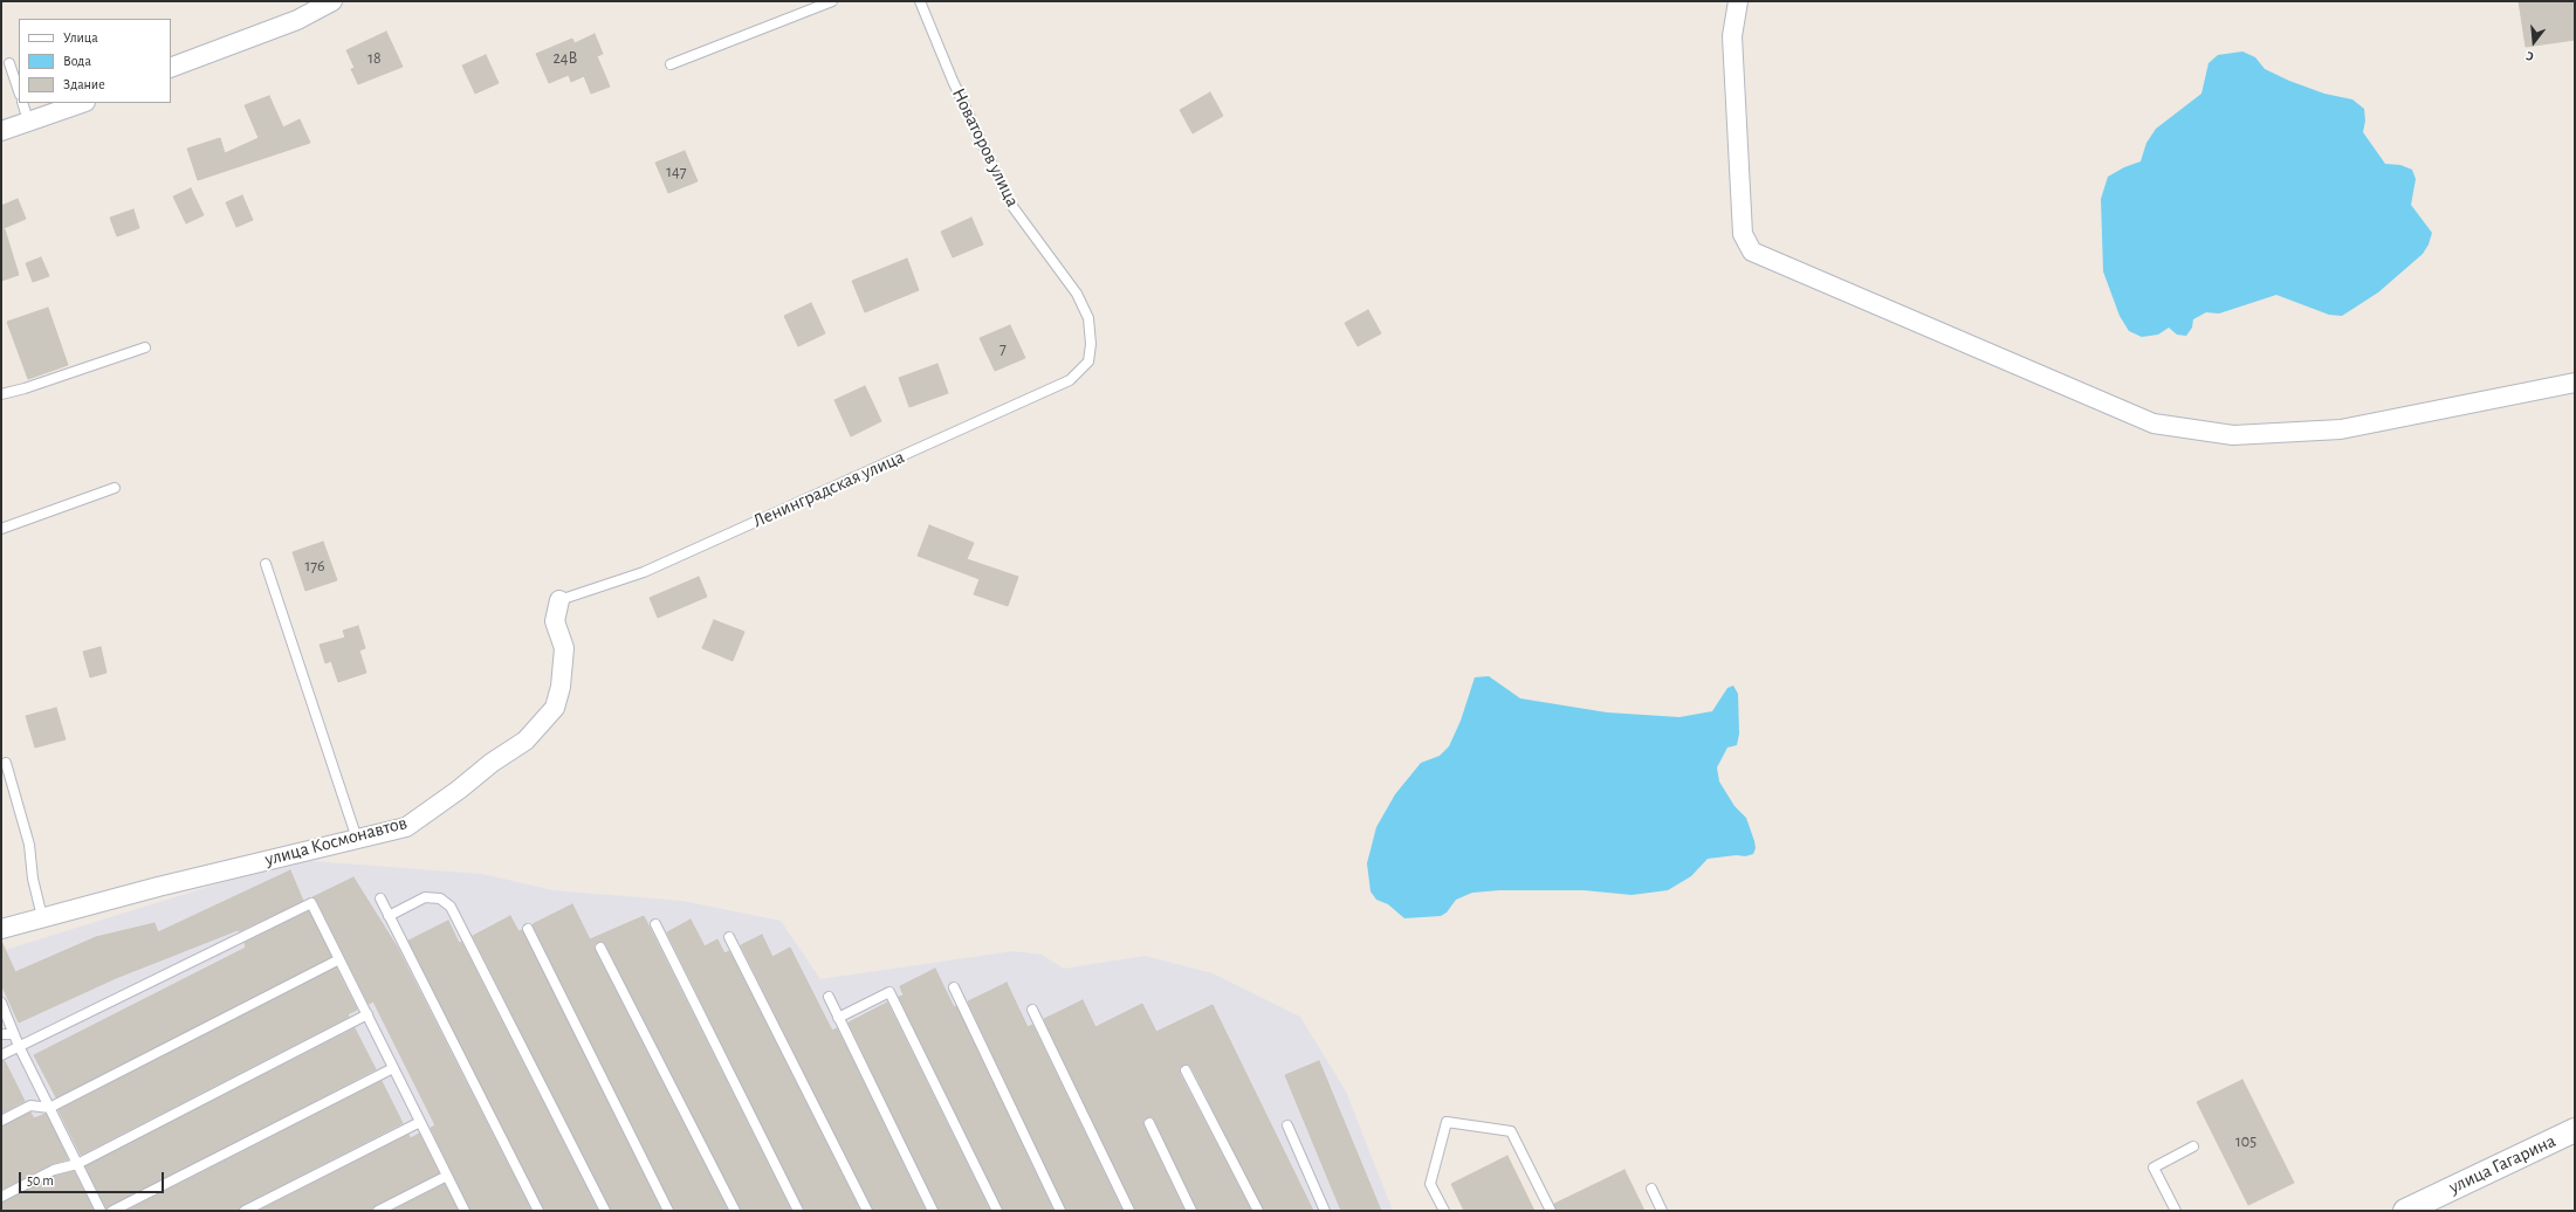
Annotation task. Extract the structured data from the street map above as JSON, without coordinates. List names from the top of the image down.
{
  "streets": {
    "street": ["улица Космонавтов", "улица Гагарина"],
    "lane": ["Новаторов улица", "Ленинградская улица"]
  },
  "crossings": [
    ["Новаторов улица", "Ленинградская улица"],
    ["Ленинградская улица", "улица Космонавтов"]
  ],
  "house_numbers": [
    "18",
    "24В",
    "147",
    "7",
    "176",
    "105"
  ],
  "legend": ["Улица", "Вода", "Здание"],
  "scale_bar": "50 m",
  "north": "bottom"
}
